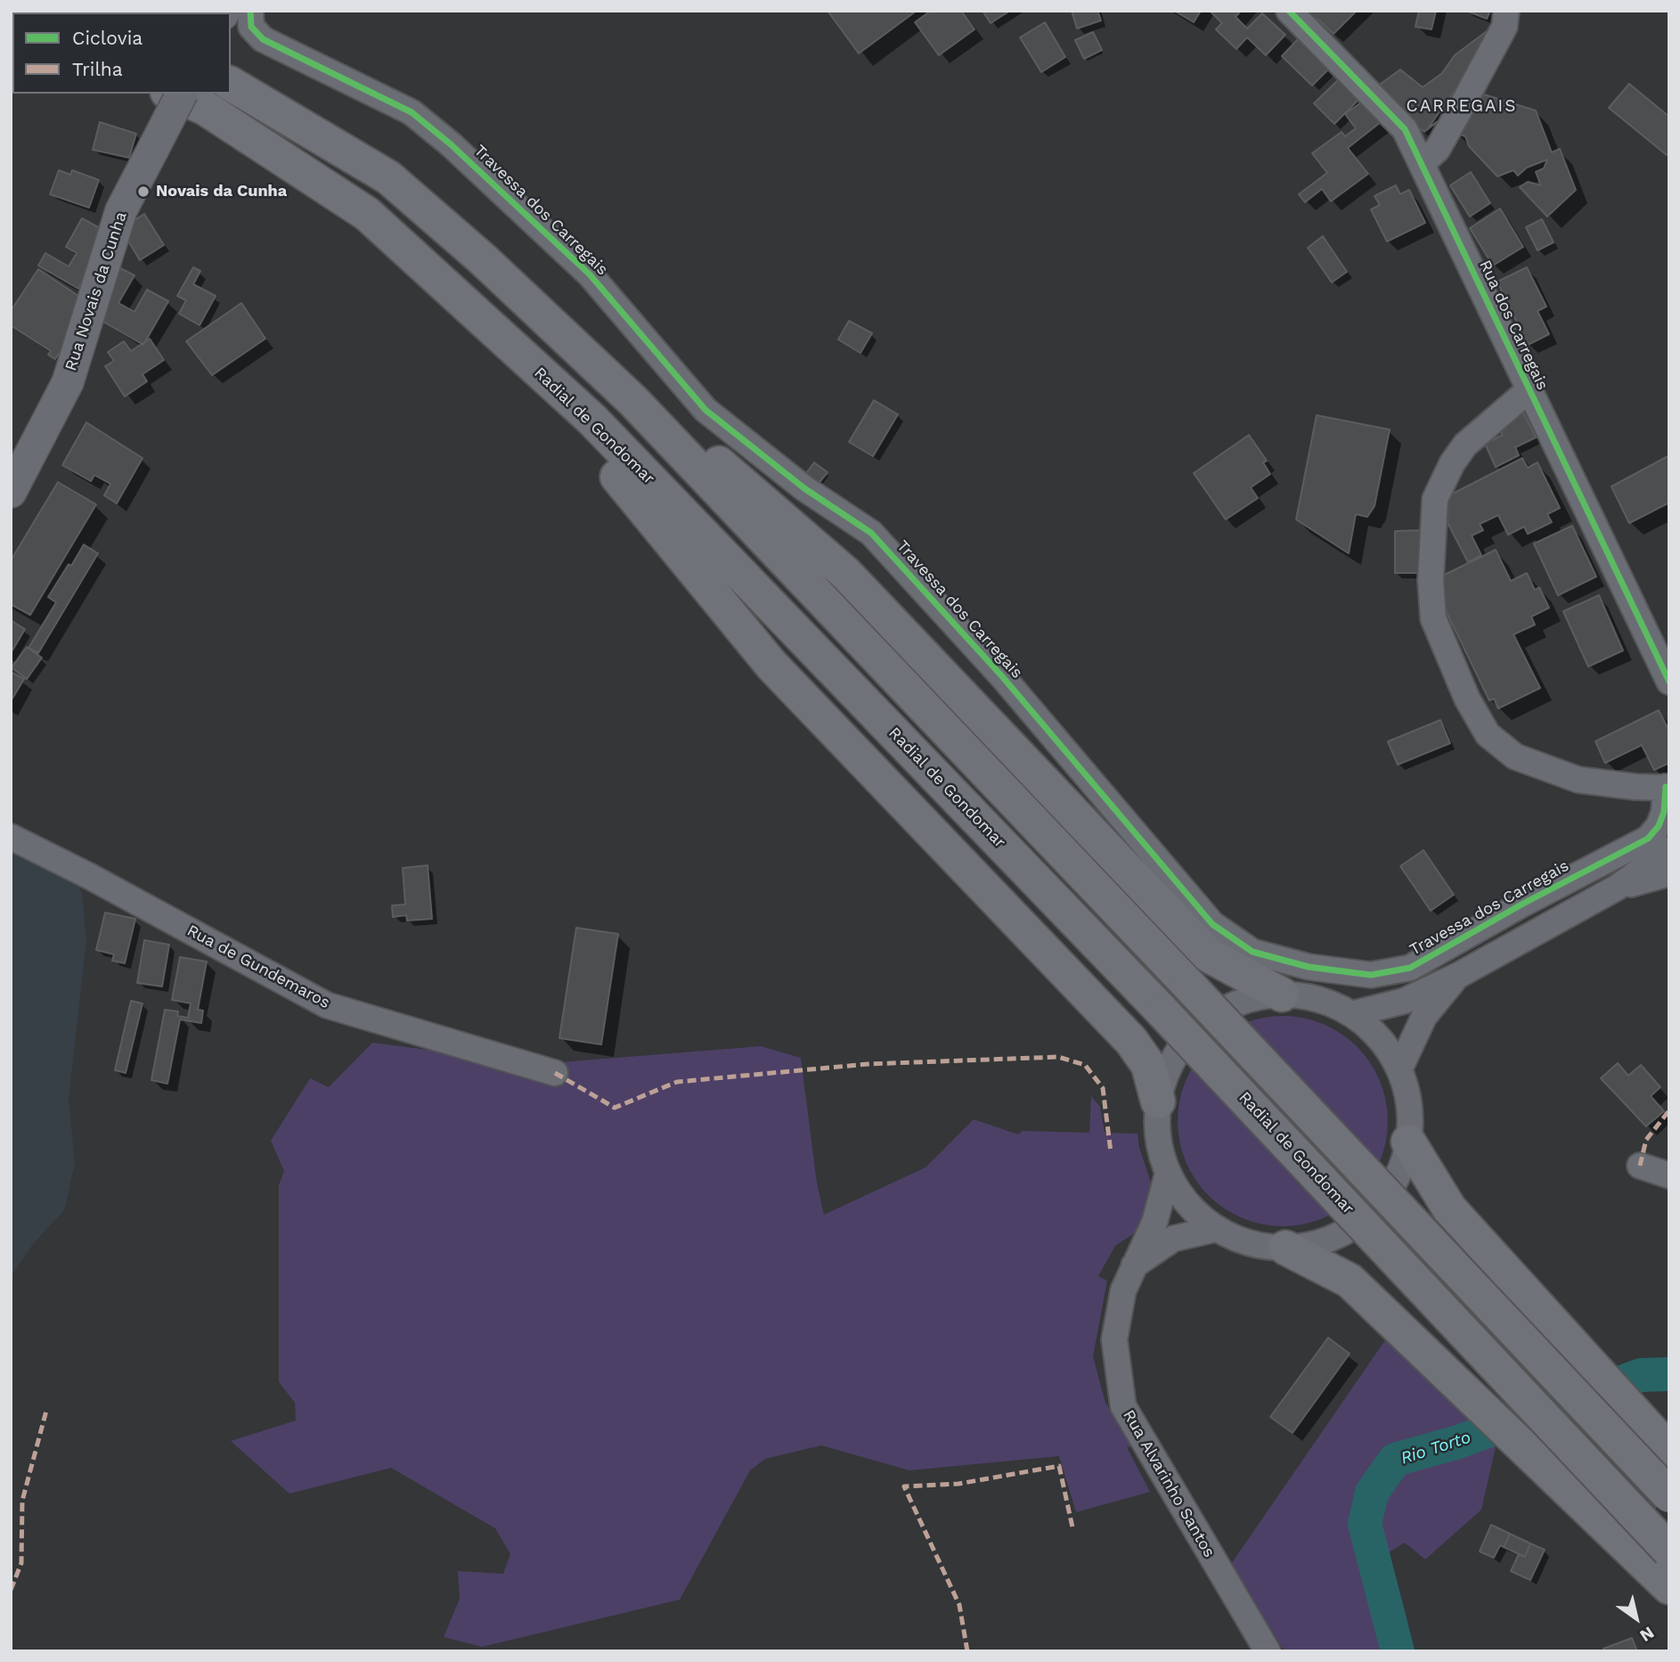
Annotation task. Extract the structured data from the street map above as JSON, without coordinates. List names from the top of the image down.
{
  "streets": {
    "highway": ["Radial de Gondomar"],
    "main road": ["Rua Novais da Cunha"],
    "street": [
      "Travessa dos Carregais",
      "Rua dos Carregais",
      "Rua de Gundemaros",
      "Rua Alvarinho Santos"
    ]
  },
  "districts": ["CARREGAIS"],
  "water": ["Rio Torto"],
  "places": ["Novais da Cunha"],
  "legend": ["Ciclovia", "Trilha"],
  "north": "bottom right"
}
